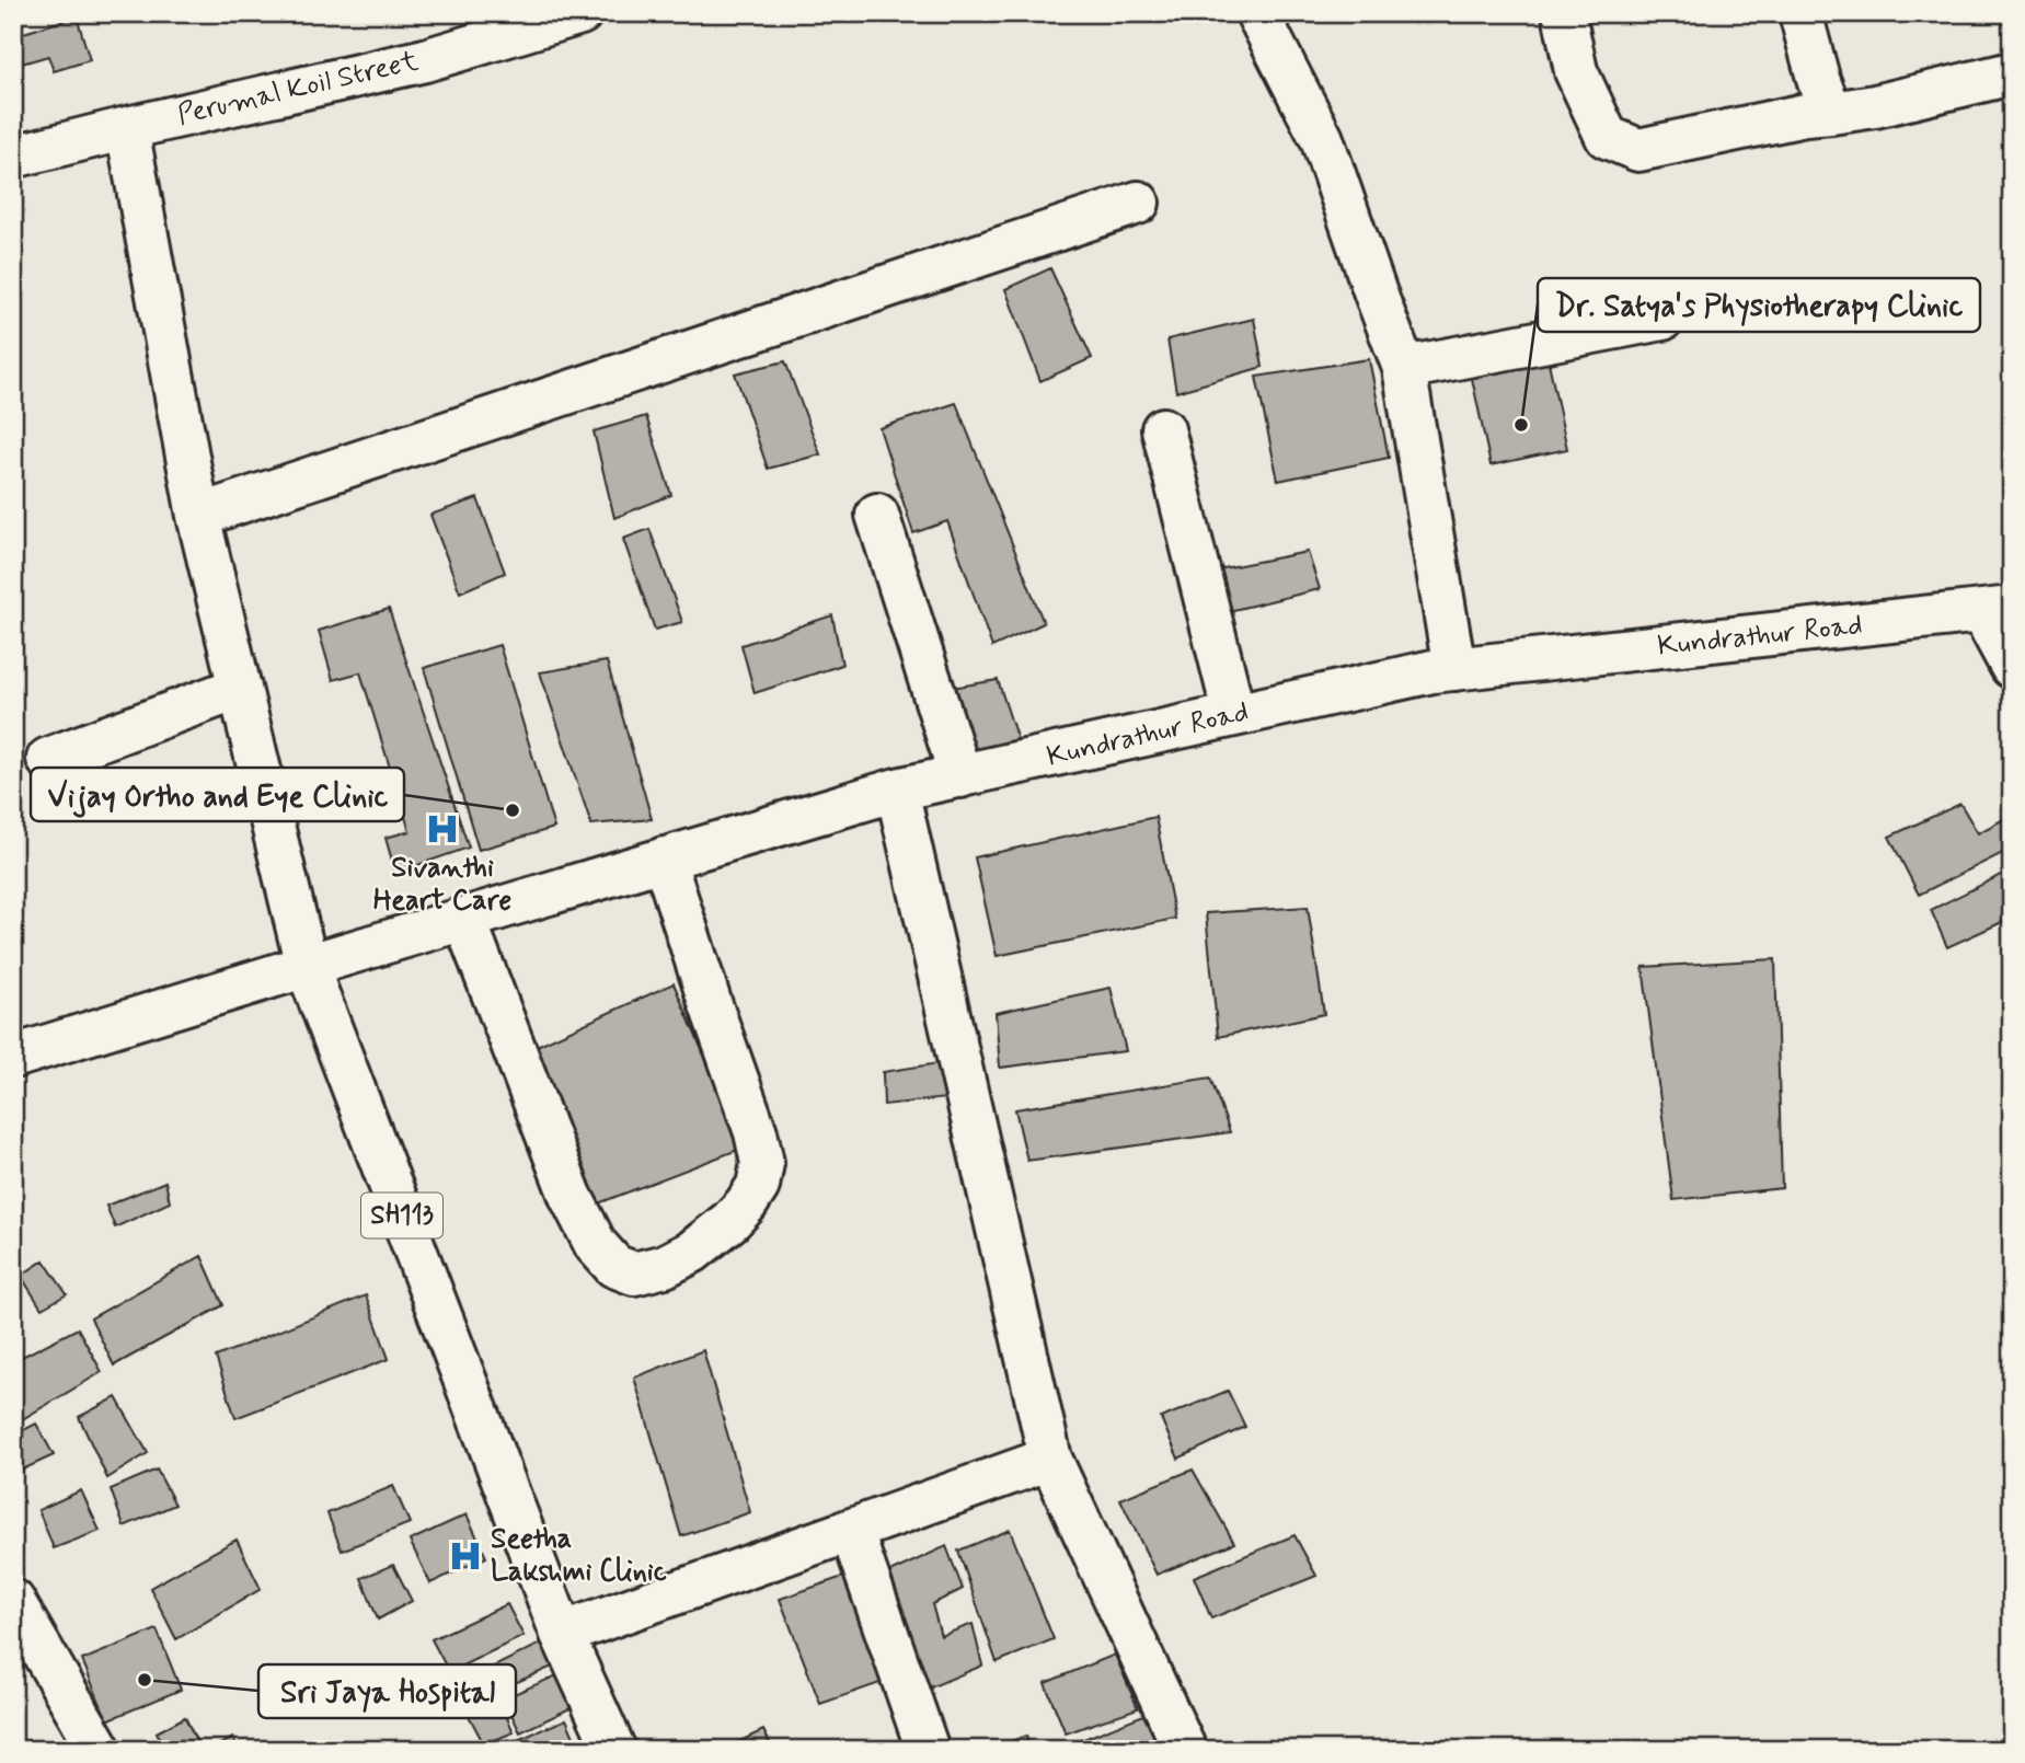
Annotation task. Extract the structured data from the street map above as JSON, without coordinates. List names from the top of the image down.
{
  "streets": {
    "street": ["Perumal Koil Street", "Kundrathur Road", "SH113"]
  },
  "crossings": [
    ["Kundrathur Road", "SH113"]
  ],
  "places": {
    "other": ["Dr. Satya's Physiotherapy Clinic", "Vijay Ortho and Eye Clinic", "Sri Jaya Hospital"],
    "hospital": ["Sivanthi Heart Care", "Seetha Lakshmi Clinic"]
  }
}
